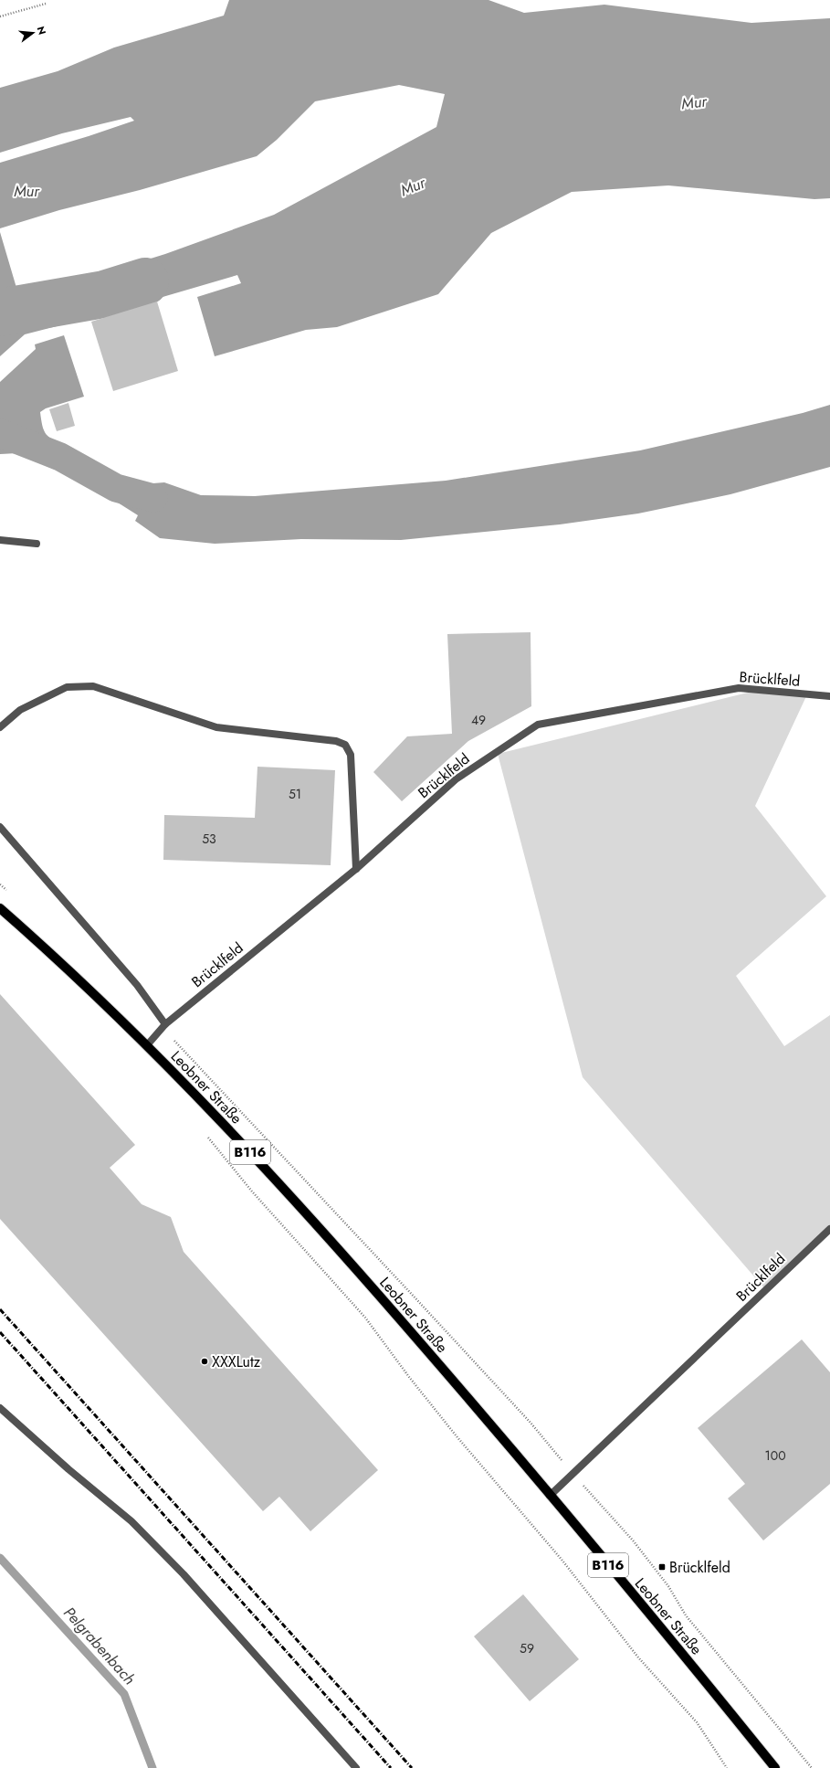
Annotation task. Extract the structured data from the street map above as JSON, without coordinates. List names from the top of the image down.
{
  "streets": {
    "main road": ["Leobner Straße", "B116"],
    "street": ["Brücklfeld"]
  },
  "crossings": [
    ["Brücklfeld", "Leobner Straße"]
  ],
  "water": ["Mur", "Pelgrabenbach"],
  "places": {
    "other": ["XXXLutz"],
    "transit": ["Brücklfeld"]
  },
  "house_numbers": [
    "49",
    "51",
    "53",
    "100",
    "59"
  ],
  "north": "right"
}
